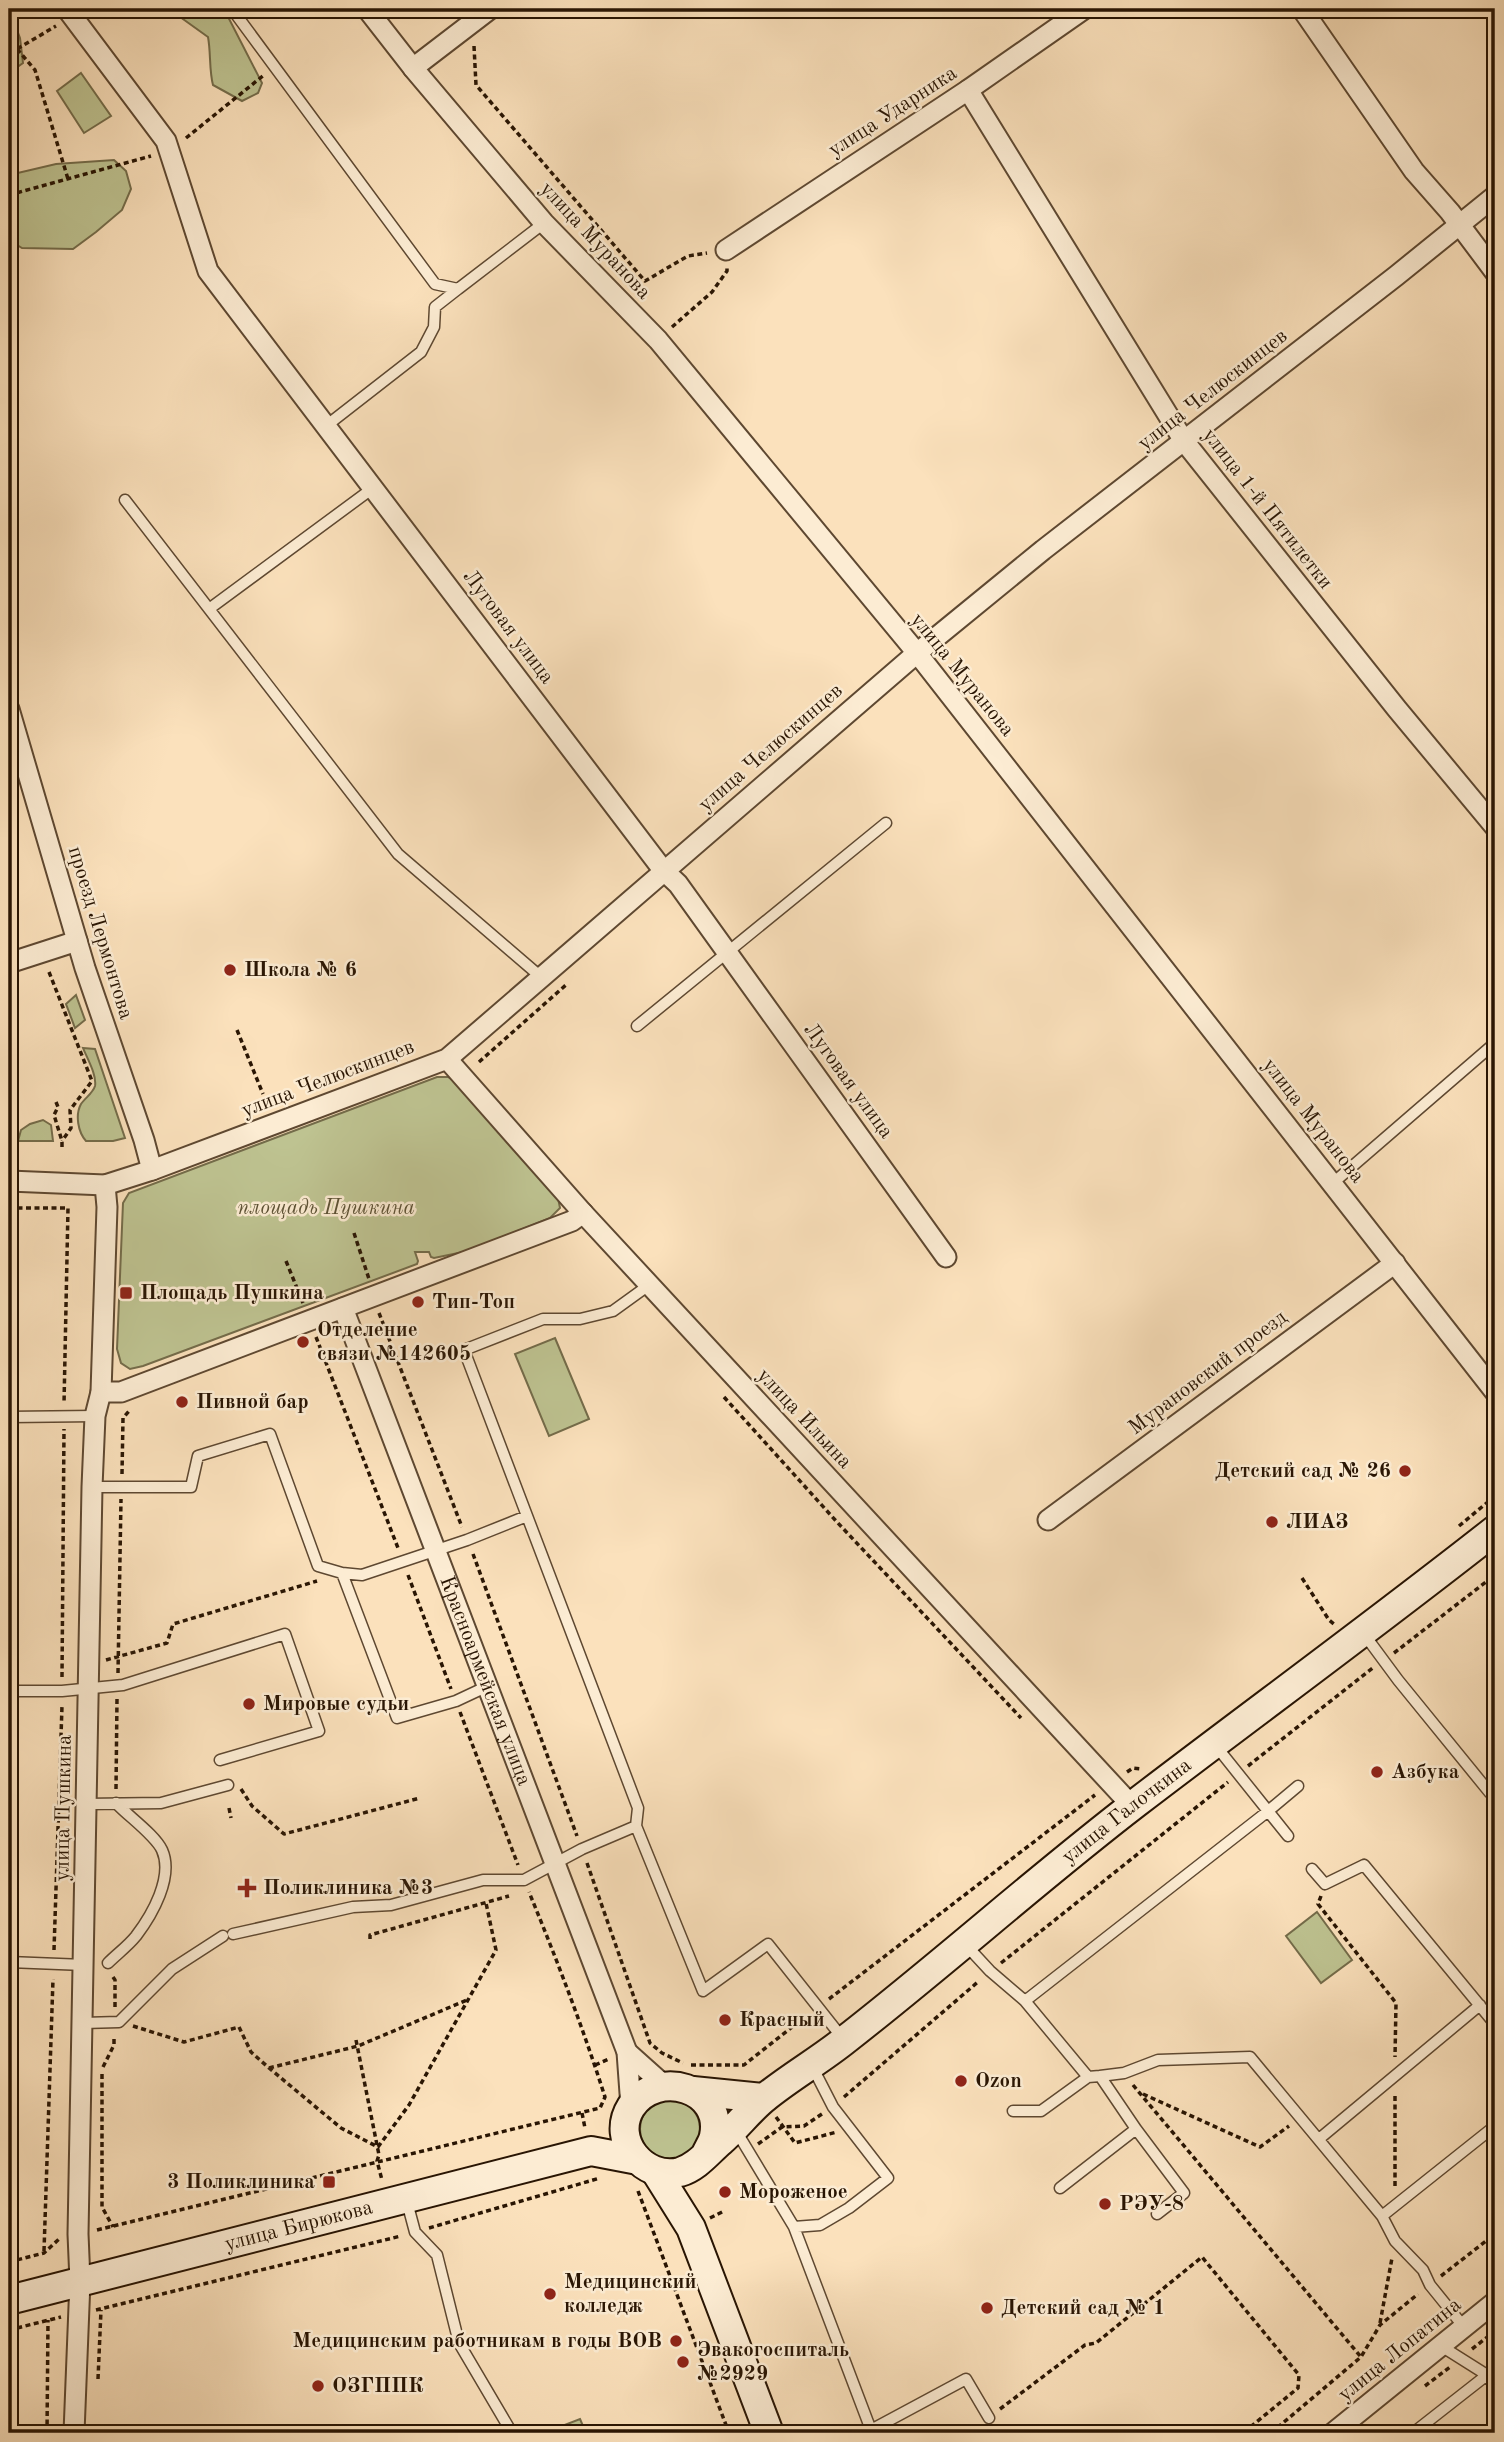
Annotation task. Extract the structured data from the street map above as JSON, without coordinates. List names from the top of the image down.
{
  "streets": {
    "street": [
      "улица Ударника",
      "улица Муранова",
      "улица Челюскинцев",
      "улица 1-й Пятилетки",
      "Луговая улица",
      "проезд Лермонтова",
      "Мурановский проезд",
      "улица Ильина",
      "Красноармейская улица",
      "улица Пушкина",
      "улица Галочкина",
      "улица Бирюкова",
      "улица Лопатина"
    ]
  },
  "crossings": [
    ["улица Ударника", "улица 1-й Пятилетки"],
    ["улица Муранова", "улица Челюскинцев"],
    ["улица Муранова", "Мурановский проезд"],
    ["улица Челюскинцев", "улица 1-й Пятилетки"],
    ["улица Челюскинцев", "Луговая улица"],
    ["улица Челюскинцев", "проезд Лермонтова"],
    ["улица Челюскинцев", "улица Ильина"],
    ["улица Челюскинцев", "улица Пушкина"],
    ["улица Ильина", "улица Галочкина"],
    ["улица Пушкина", "улица Бирюкова"]
  ],
  "parks": ["площадь Пушкина"],
  "places": {
    "other": [
      "Школа № 6",
      "Тип-Топ",
      "Отделение связи №142605",
      "Пивной бар",
      "Детский сад № 26",
      "ЛИАЗ",
      "Мировые судьи",
      "Азбука",
      "Красный",
      "Ozon",
      "Мороженое",
      "РЭУ-8",
      "Медицинский колледж",
      "Детский сад № 1",
      "Медицинским работникам в годы ВОВ",
      "Эвакогоспиталь №2929",
      "ОЗГППК"
    ],
    "transit": ["Площадь Пушкина", "3 Поликлиника"],
    "health": ["Поликлиника №3"]
  }
}
